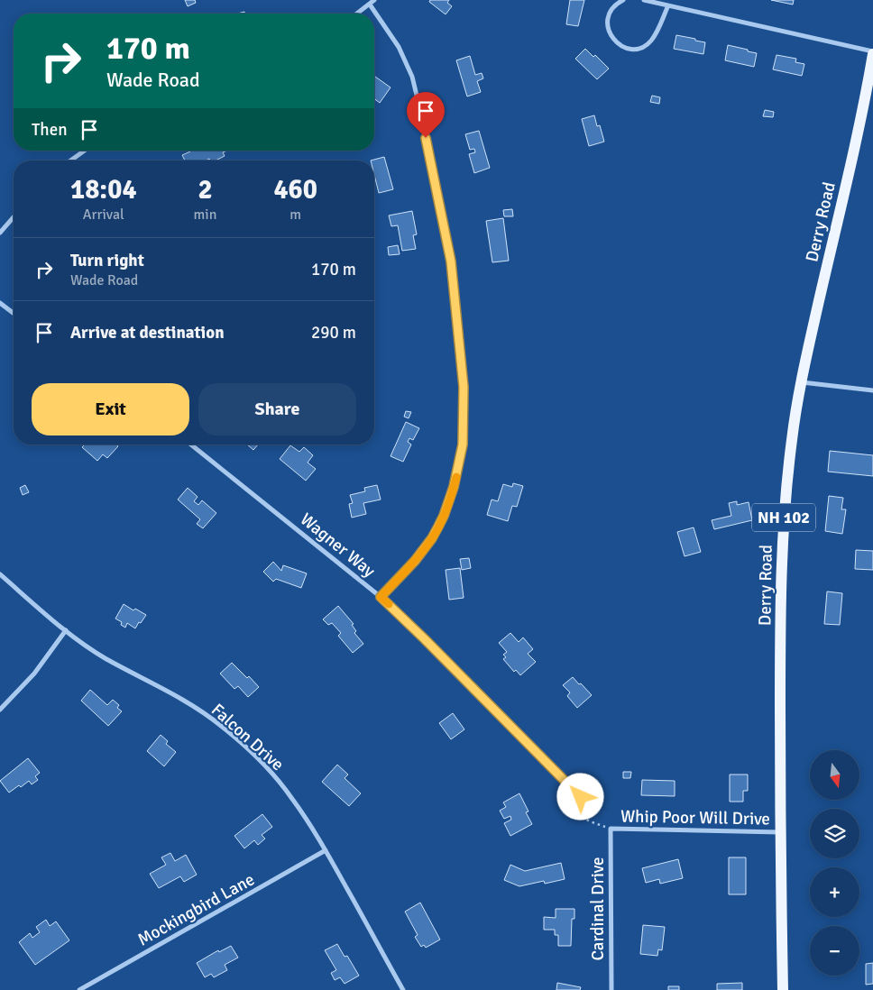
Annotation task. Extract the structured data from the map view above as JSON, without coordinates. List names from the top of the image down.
{
  "streets": {
    "main road": ["Derry Road", "NH 102"],
    "street": [
      "Wagner Way",
      "Falcon Drive",
      "Whip Poor Will Drive",
      "Mockingbird Lane",
      "Cardinal Drive"
    ]
  },
  "crossings": [
    ["Derry Road", "Whip Poor Will Drive"],
    ["Falcon Drive", "Mockingbird Lane"],
    ["Whip Poor Will Drive", "Cardinal Drive"]
  ],
  "north": "bottom",
  "page": {
    "turn": ["170 m", "Wade Road"],
    "then": "Then",
    "eta": [
      "18:04",
      "Arrival",
      "2",
      "min",
      "460",
      "m"
    ],
    "list": [
      {
        "name": "Turn right",
        "note": "Wade Road",
        "value": "170 m"
      },
      {
        "name": "Arrive at destination",
        "value": "290 m"
      }
    ],
    "buttons": ["Exit", "Share"],
    "map_buttons": ["+", "−"]
  }
}
